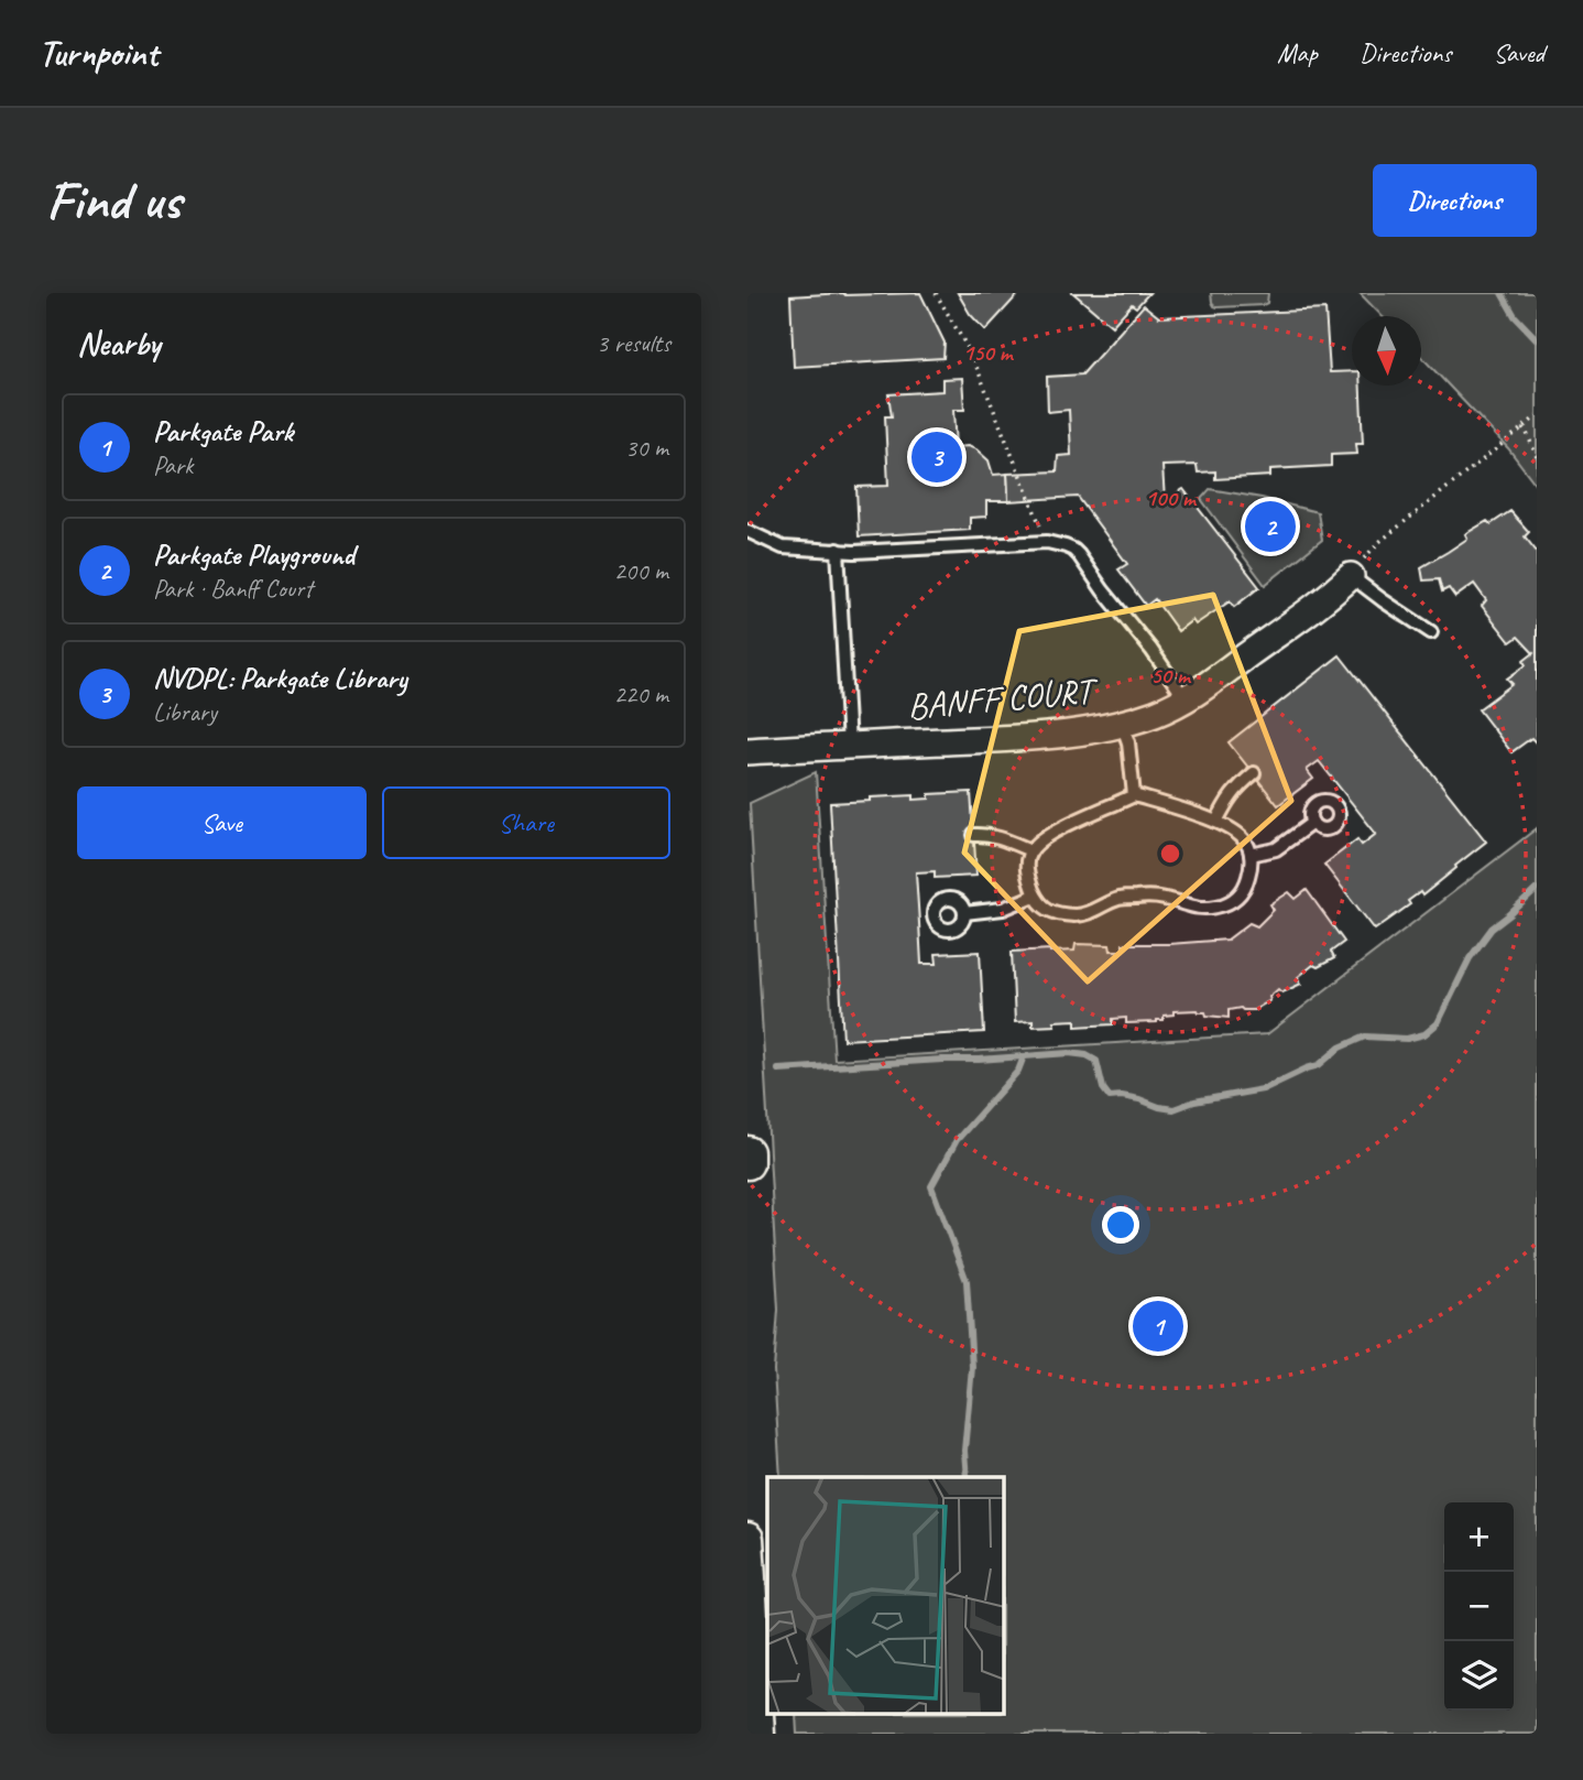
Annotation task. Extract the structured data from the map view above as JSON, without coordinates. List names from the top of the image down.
{
  "streets": {
    "street": ["BANFF COURT"]
  },
  "north": "bottom",
  "page": {
    "header": "Turnpoint",
    "nav": ["Map", "Directions", "Saved"],
    "buttons": [
      "Directions",
      ["Save", "Share"]
    ],
    "title": "Find us",
    "heading": ["Nearby", "3 results"],
    "list": [
      {
        "mark": "1",
        "name": "Parkgate Park",
        "note": "Park",
        "value": "30 m"
      },
      {
        "mark": "2",
        "name": "Parkgate Playground",
        "note": "Park · Banff Court",
        "value": "200 m"
      },
      {
        "mark": "3",
        "name": "NVDPL: Parkgate Library",
        "note": "Library",
        "value": "220 m"
      }
    ],
    "pins": ["3", "2", "1"],
    "map_buttons": ["+", "−"]
  },
  "rings": ["150 m", "100 m", "50 m"]
}
